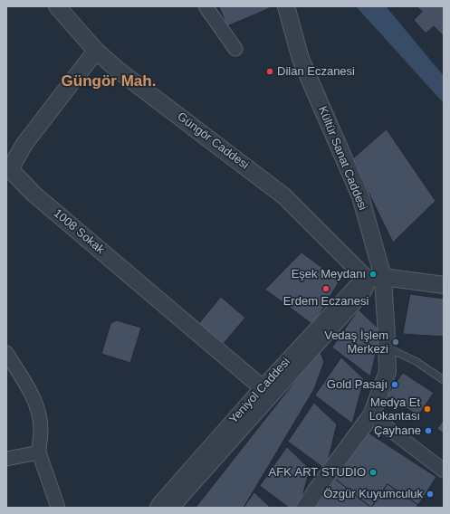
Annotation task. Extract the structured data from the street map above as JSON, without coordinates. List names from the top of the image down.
{
  "streets": {
    "street": [
      "Güngör Caddesi",
      "Kültür Sanat Caddesi",
      "1008 Sokak",
      "Yeniyol Caddesi"
    ]
  },
  "crossings": [
    ["Güngör Caddesi", "1008 Sokak"],
    ["Güngör Caddesi", "Yeniyol Caddesi"],
    ["1008 Sokak", "Yeniyol Caddesi"]
  ],
  "districts": ["Güngör Mah."],
  "places": [
    "Dilan Eczanesi",
    "Eşek Meydanı",
    "Erdem Eczanesi",
    "Vedaş İşlem Merkezi",
    "Gold Pasajı",
    "Medya Et Lokantası",
    "Çayhane",
    "AFK ART STUDIO",
    "Özgür Kuyumculuk"
  ]
}
